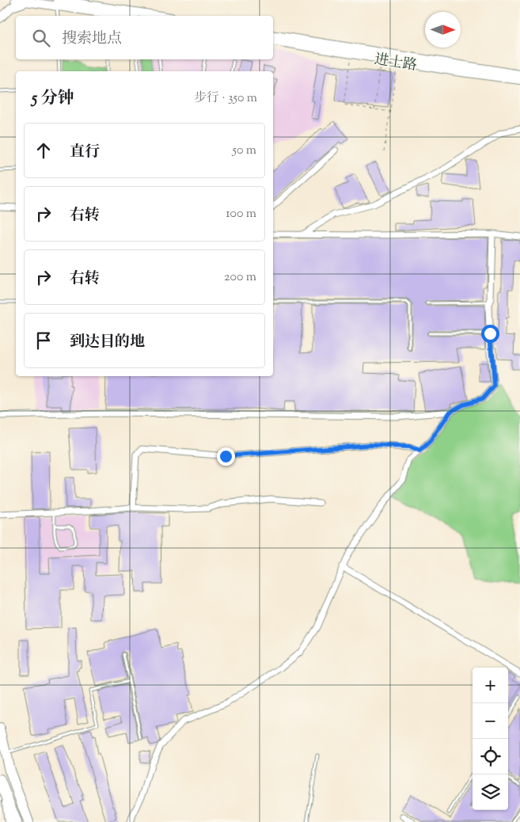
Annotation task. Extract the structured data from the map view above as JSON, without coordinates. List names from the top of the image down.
{
  "streets": {
    "main road": ["进士路"]
  },
  "north": "right",
  "page": {
    "search": "搜索地点",
    "heading": ["5 分钟", "步行 · 350 m"],
    "list": [
      ["直行", "50 m"],
      ["右转", "100 m"],
      ["右转", "200 m"],
      "到达目的地"
    ],
    "map_buttons": ["+", "−"]
  }
}
